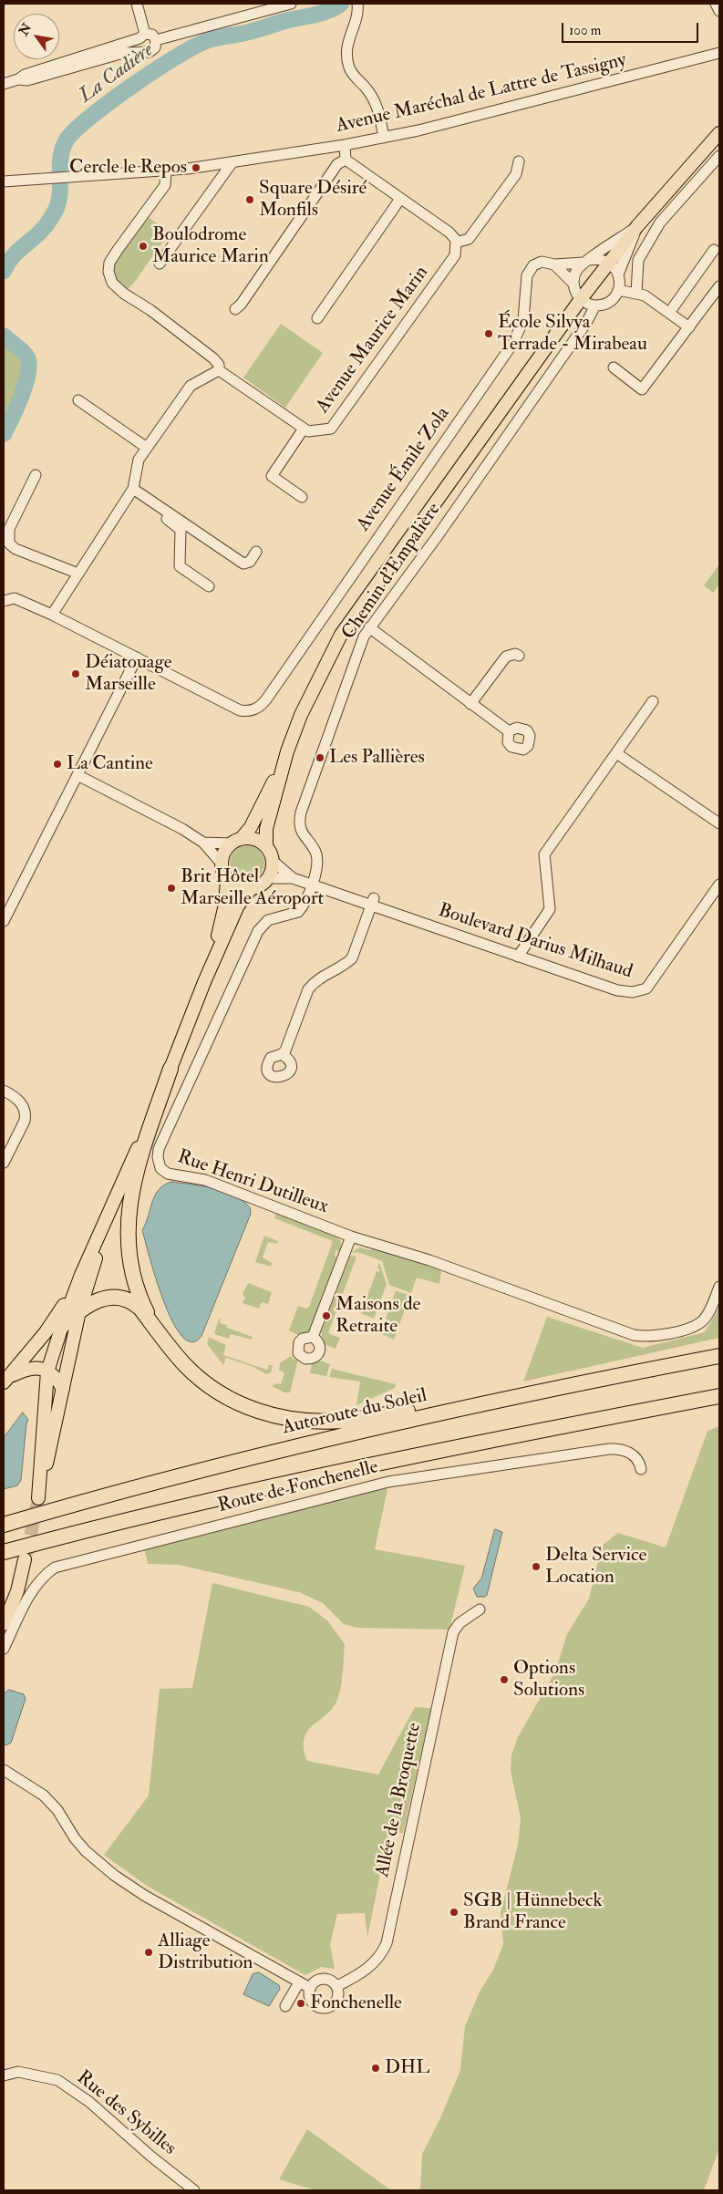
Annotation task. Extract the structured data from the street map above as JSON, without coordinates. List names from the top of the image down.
{
  "streets": {
    "highway": ["Autoroute du Soleil"],
    "street": [
      "Avenue Maréchal de Lattre de Tassigny",
      "Avenue Maurice Marin",
      "Avenue Émile Zola",
      "Chemin d'Empalière",
      "Boulevard Darius Milhaud",
      "Rue Henri Dutilleux",
      "Route de Fonchenelle",
      "Allée de la Broquette",
      "Rue des Sybilles"
    ]
  },
  "crossings": [
    ["Avenue Maréchal de Lattre de Tassigny", "Avenue Maurice Marin"],
    ["Chemin d'Empalière", "Boulevard Darius Milhaud"],
    ["Chemin d'Empalière", "Rue Henri Dutilleux"],
    ["Boulevard Darius Milhaud", "Rue Henri Dutilleux"]
  ],
  "water": ["La Cadière"],
  "places": [
    "Cercle le Repos",
    "Square Désiré Monfils",
    "Boulodrome Maurice Marin",
    "École Silvya Terrade - Mirabeau",
    "Déiatouage Marseille",
    "Les Pallières",
    "La Cantine",
    "Brit Hôtel Marseille Aéroport",
    "Maisons de Retraite",
    "Delta Service Location",
    "Options Solutions",
    "SGB | Hünnebeck Brand France",
    "Alliage Distribution",
    "Fonchenelle",
    "DHL"
  ],
  "scale_bar": "100 m",
  "north": "top left"
}
